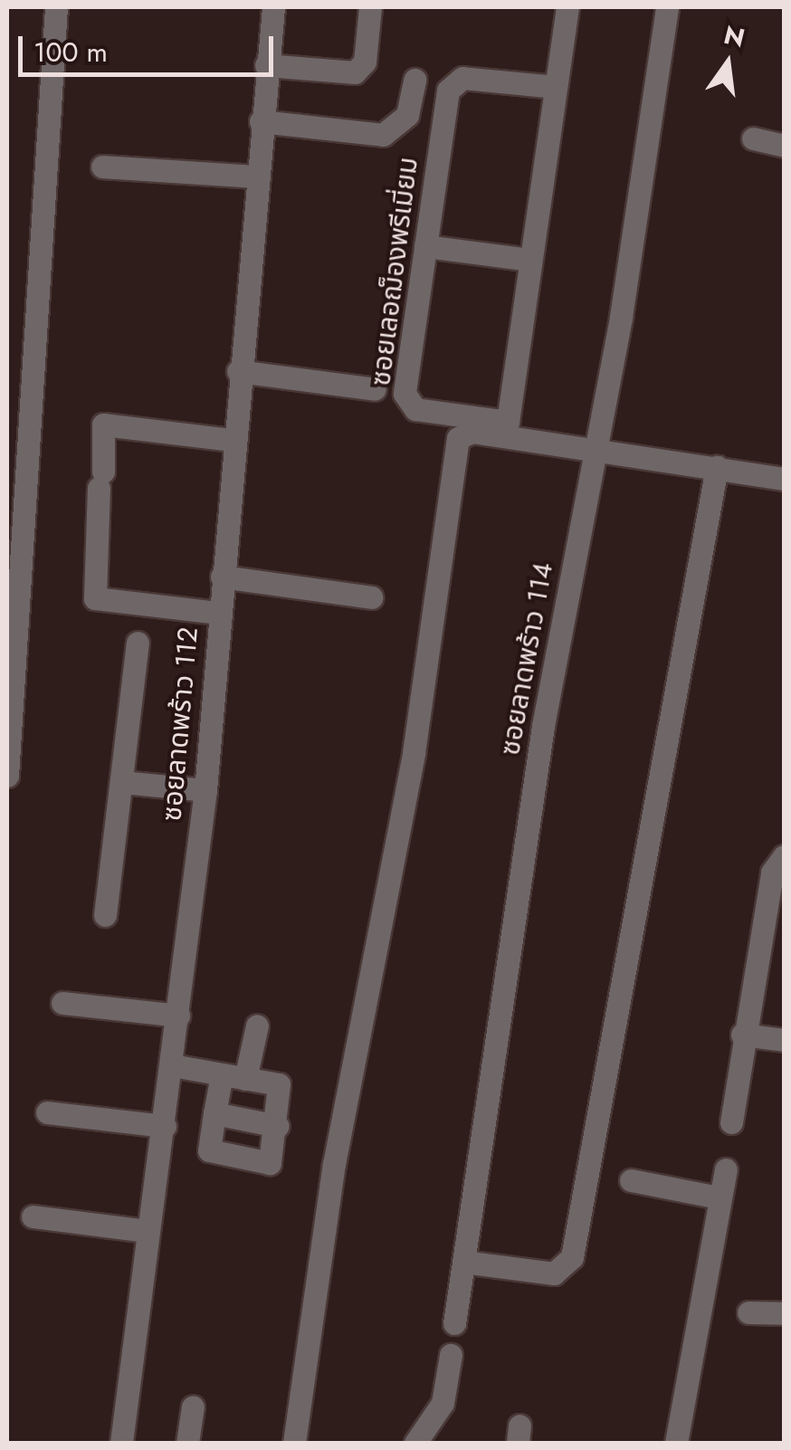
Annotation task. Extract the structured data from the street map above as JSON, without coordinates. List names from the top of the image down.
{
  "streets": {
    "street": ["ซอยเลอฌ็องพรีเมี่ยม", "ซอยลาดพร้าว 114", "ซอยลาดพร้าว 112"]
  },
  "scale_bar": "100 m",
  "north": "top"
}
